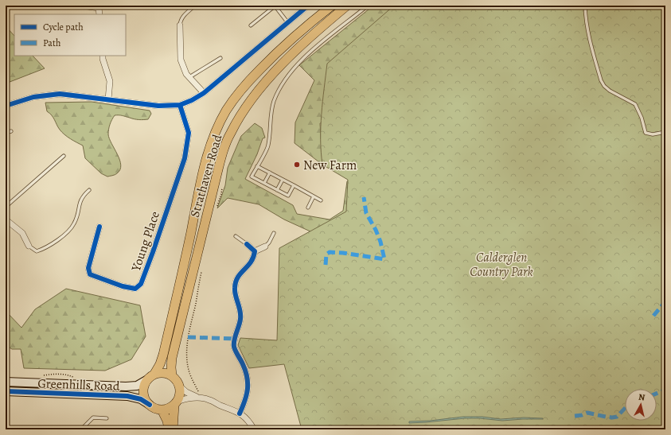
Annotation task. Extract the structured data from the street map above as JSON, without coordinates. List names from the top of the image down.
{
  "streets": {
    "main road": ["Strathaven Road"],
    "street": ["Young Place", "Greenhills Road"]
  },
  "crossings": [
    ["Strathaven Road", "Greenhills Road"]
  ],
  "parks": ["Calderglen Country Park"],
  "places": ["New Farm"],
  "legend": ["Cycle path", "Path"],
  "north": "top"
}
